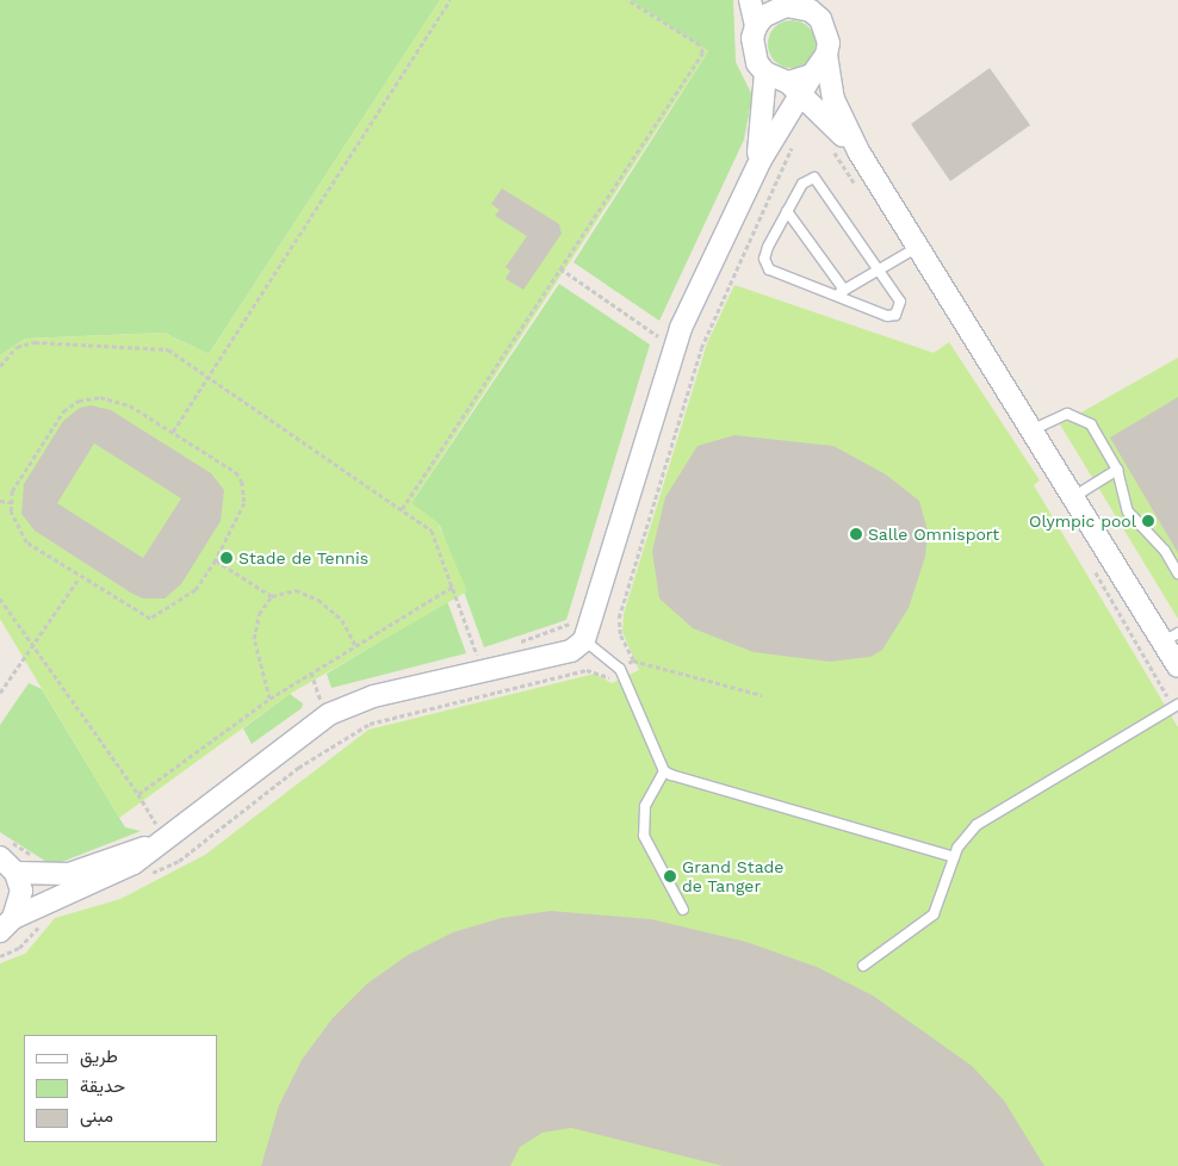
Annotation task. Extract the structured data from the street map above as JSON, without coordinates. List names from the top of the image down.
{
  "places": [
    "Olympic pool",
    "Salle Omnisport",
    "Stade de Tennis",
    "Grand Stade de Tanger"
  ],
  "legend": ["طريق", "حديقة", "مبنى"]
}
